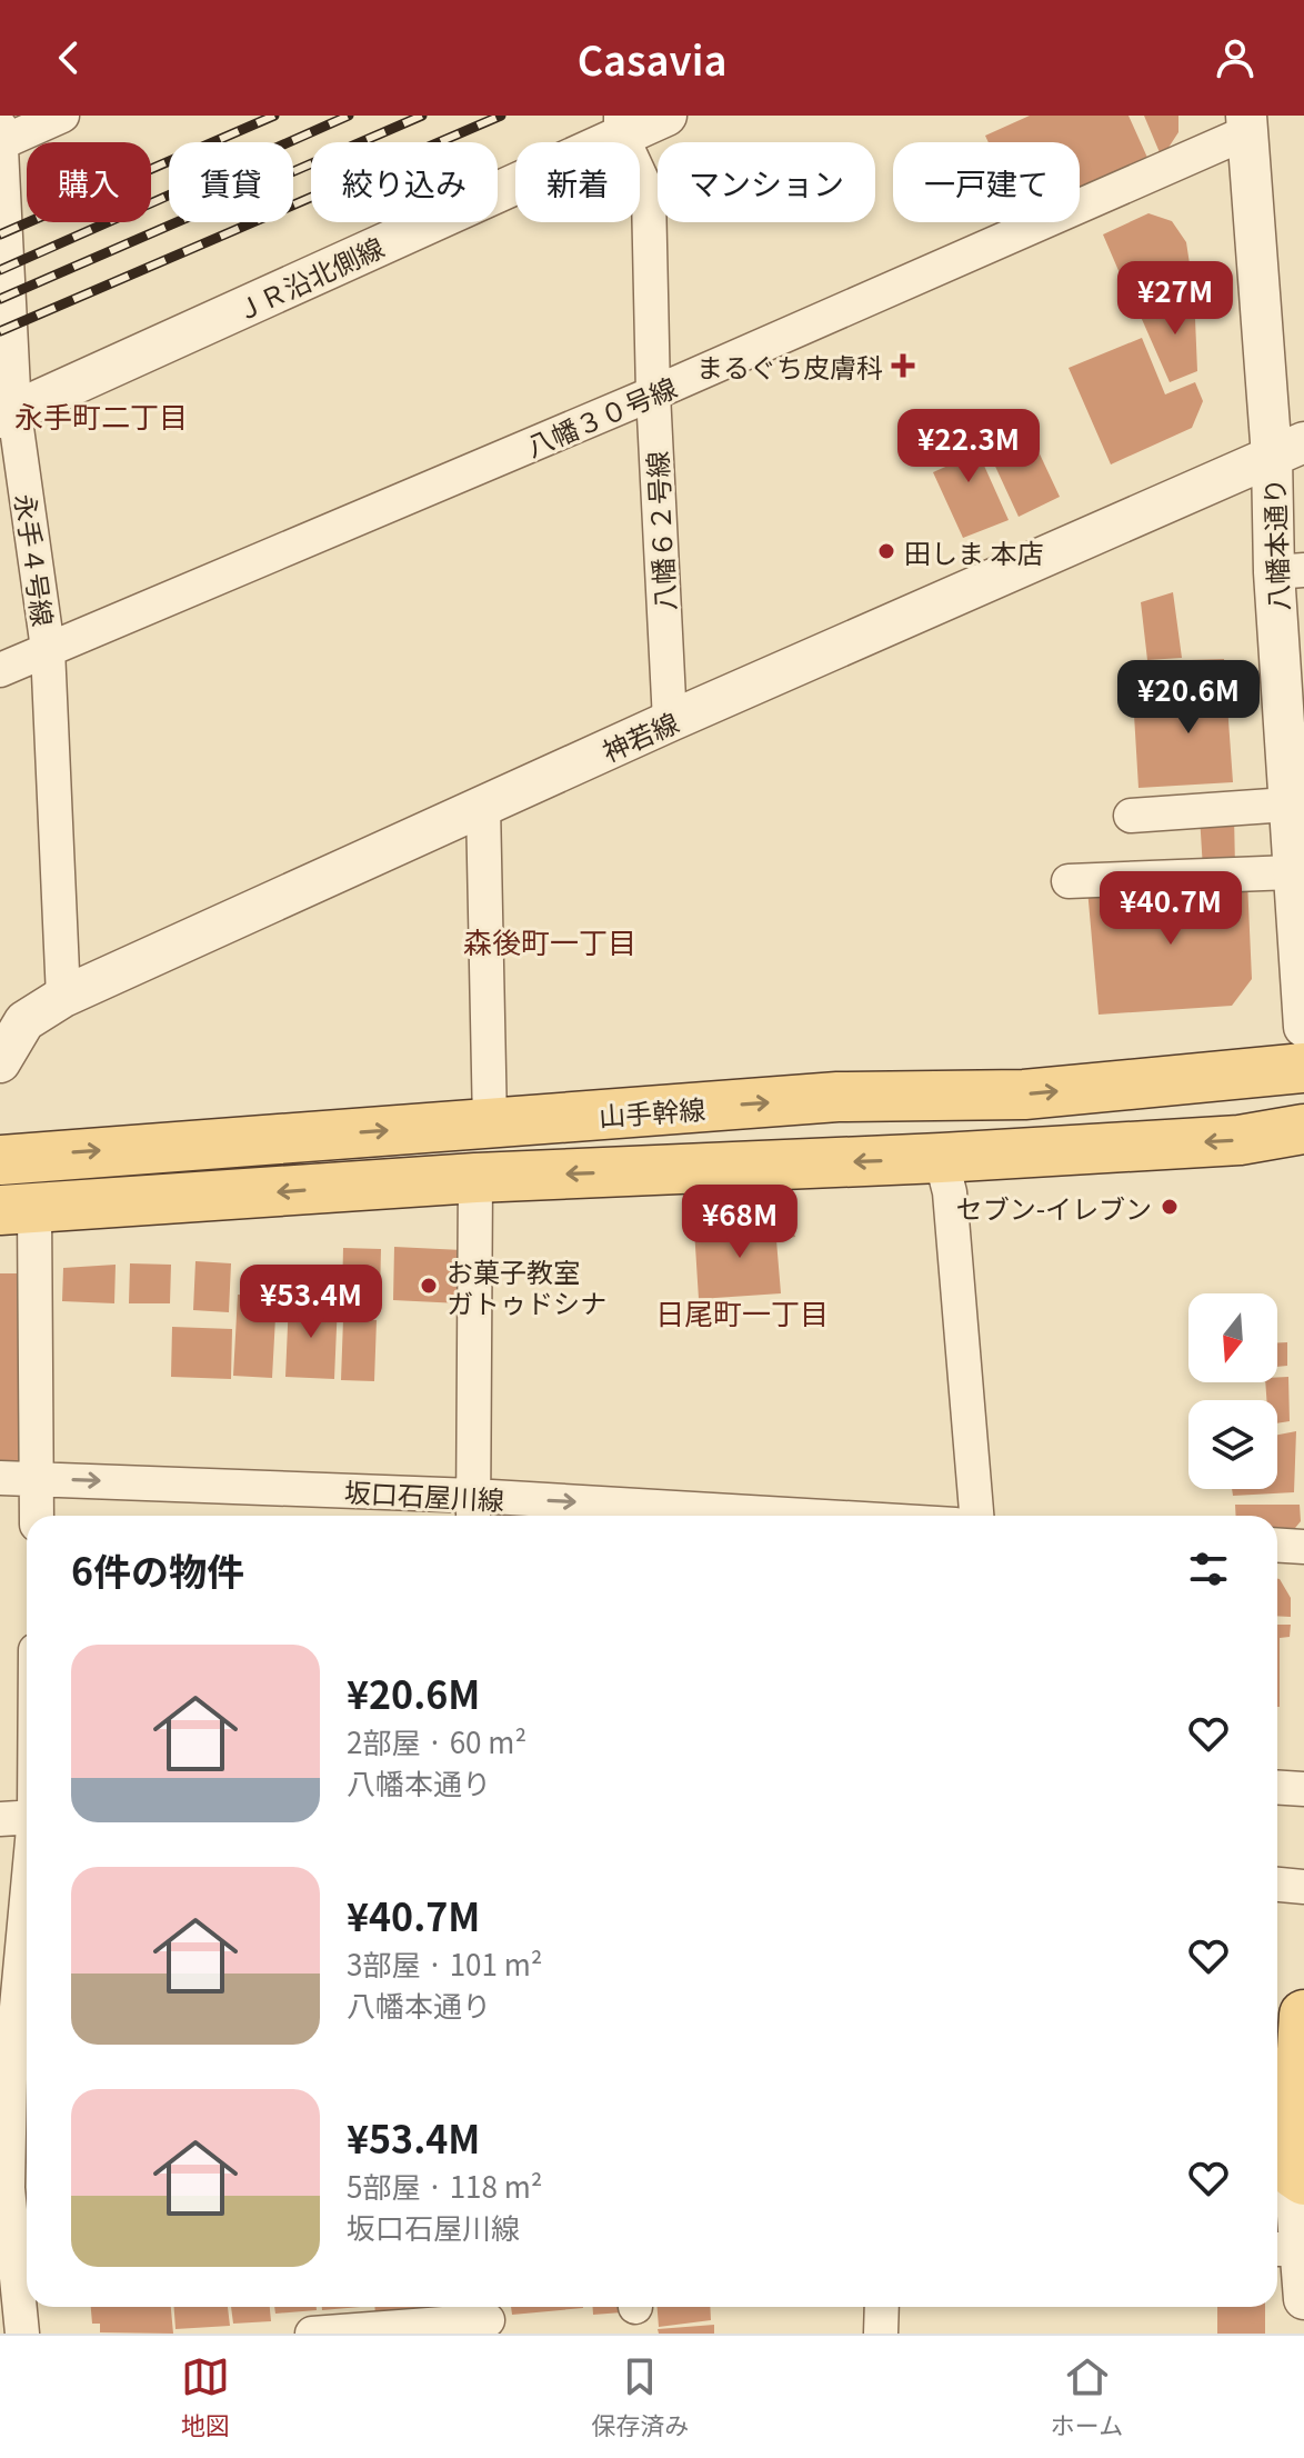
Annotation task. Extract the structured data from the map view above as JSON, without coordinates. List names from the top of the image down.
{
  "streets": {
    "main road": ["山手幹線"],
    "street": [
      "ＪＲ沿北側線",
      "八幡３０号線",
      "八幡６２号線",
      "八幡本通り",
      "永手４号線",
      "神若線",
      "坂口石屋川線"
    ]
  },
  "crossings": [
    ["ＪＲ沿北側線", "八幡６２号線"],
    ["ＪＲ沿北側線", "永手４号線"],
    ["八幡３０号線", "八幡６２号線"],
    ["八幡３０号線", "八幡本通り"],
    ["八幡３０号線", "永手４号線"],
    ["八幡６２号線", "神若線"],
    ["八幡本通り", "神若線"],
    ["永手４号線", "神若線"]
  ],
  "one_way": ["坂口石屋川線"],
  "districts": ["永手町二丁目", "森後町一丁目", "日尾町一丁目"],
  "places": {
    "health": ["まるぐち皮膚科"],
    "other": ["田しま 本店", "セブン-イレブン", "お菓子教室 ガトゥドシナ"]
  },
  "north": "bottom",
  "page": {
    "header": "Casavia",
    "chip": [
      "購入",
      "賃貸",
      "絞り込み",
      "新着",
      "マンション",
      "一戸建て"
    ],
    "price": [
      "¥27M",
      "¥22.3M",
      "¥20.6M",
      "¥40.7M",
      "¥68M",
      "¥53.4M"
    ],
    "heading": "6件の物件",
    "list": [
      {
        "name": "¥20.6M",
        "note": "2部屋 · 60 m² · 八幡本通り"
      },
      {
        "name": "¥40.7M",
        "note": "3部屋 · 101 m² · 八幡本通り"
      },
      {
        "name": "¥53.4M",
        "note": "5部屋 · 118 m² · 坂口石屋川線"
      }
    ],
    "tabs": ["地図", "保存済み", "ホーム"]
  }
}
